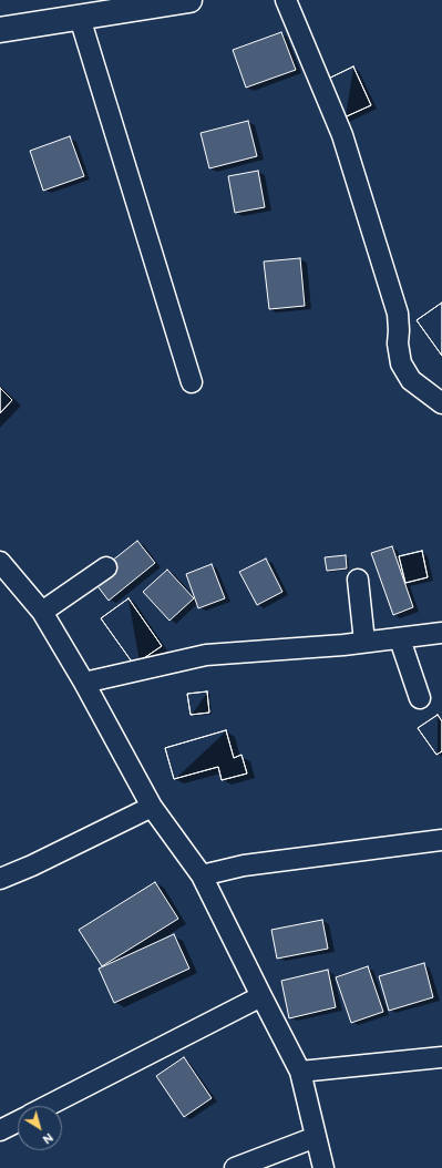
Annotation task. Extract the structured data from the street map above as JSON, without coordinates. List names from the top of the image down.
{
  "north": "bottom right"
}
